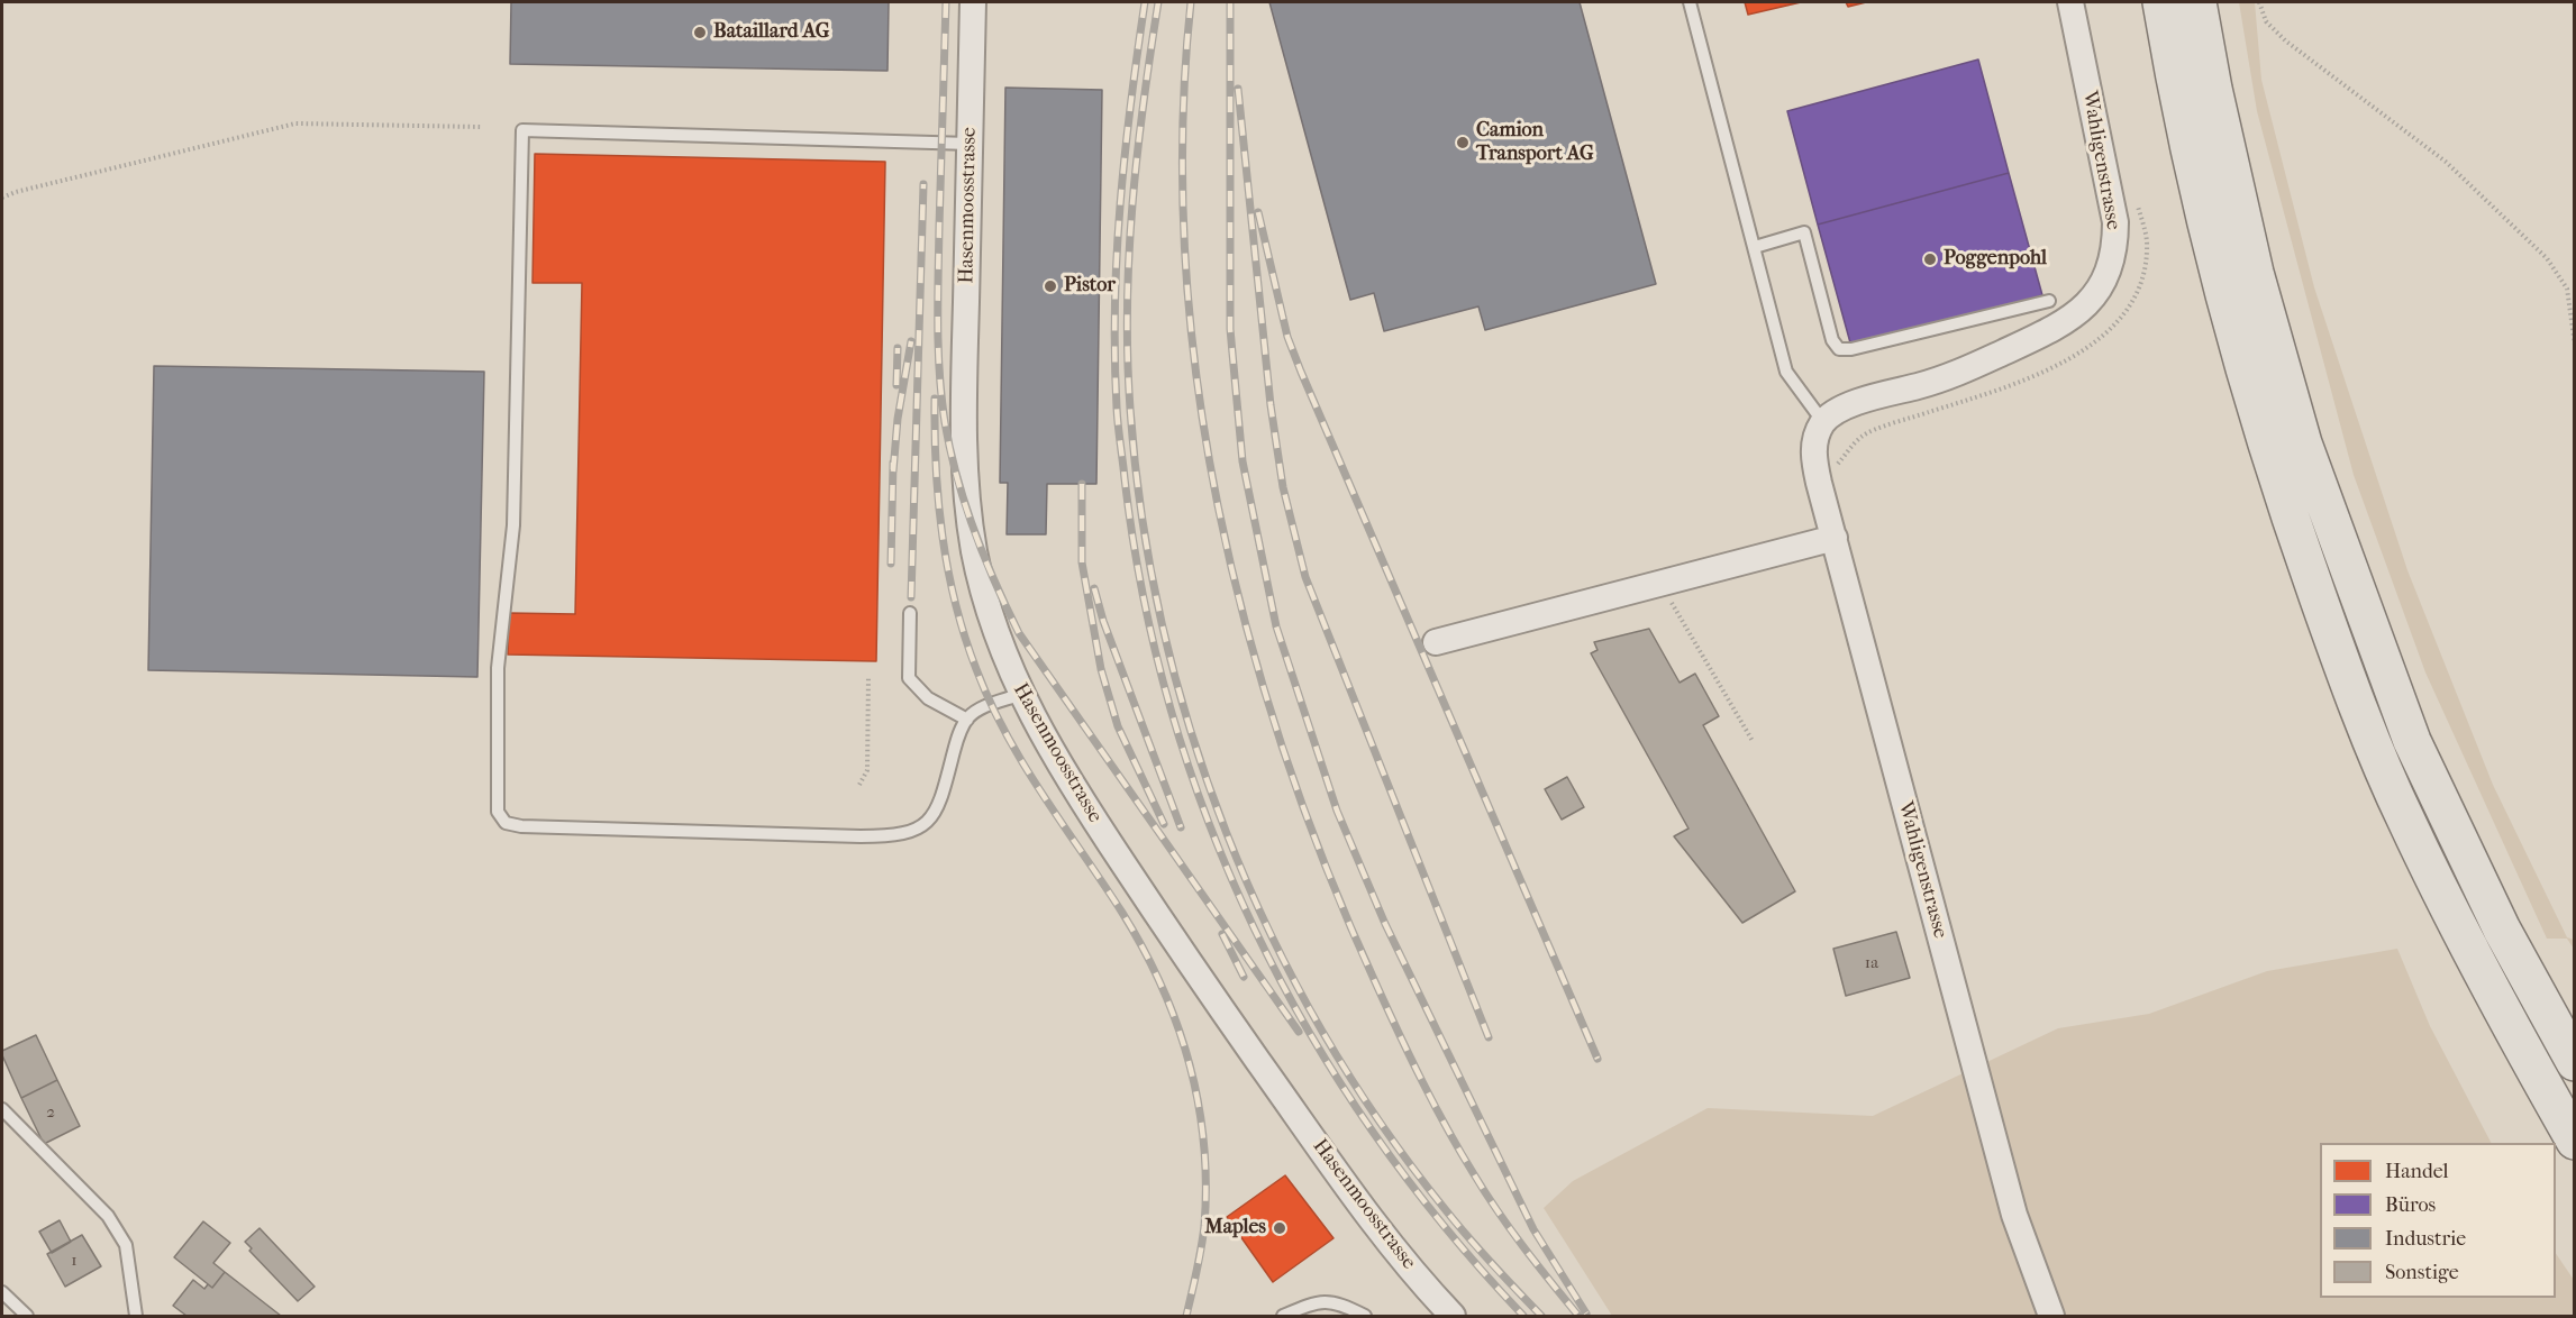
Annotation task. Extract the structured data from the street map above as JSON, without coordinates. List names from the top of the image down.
{
  "streets": {
    "street": ["Wahligenstrasse", "Hasenmoosstrasse"]
  },
  "places": [
    "Bataillard AG",
    "Camion Transport AG",
    "Poggenpohl",
    "Pistor",
    "Maples"
  ],
  "house_numbers": ["1a", "2", "1"],
  "legend": [
    "Handel",
    "Büros",
    "Industrie",
    "Sonstige"
  ]
}
